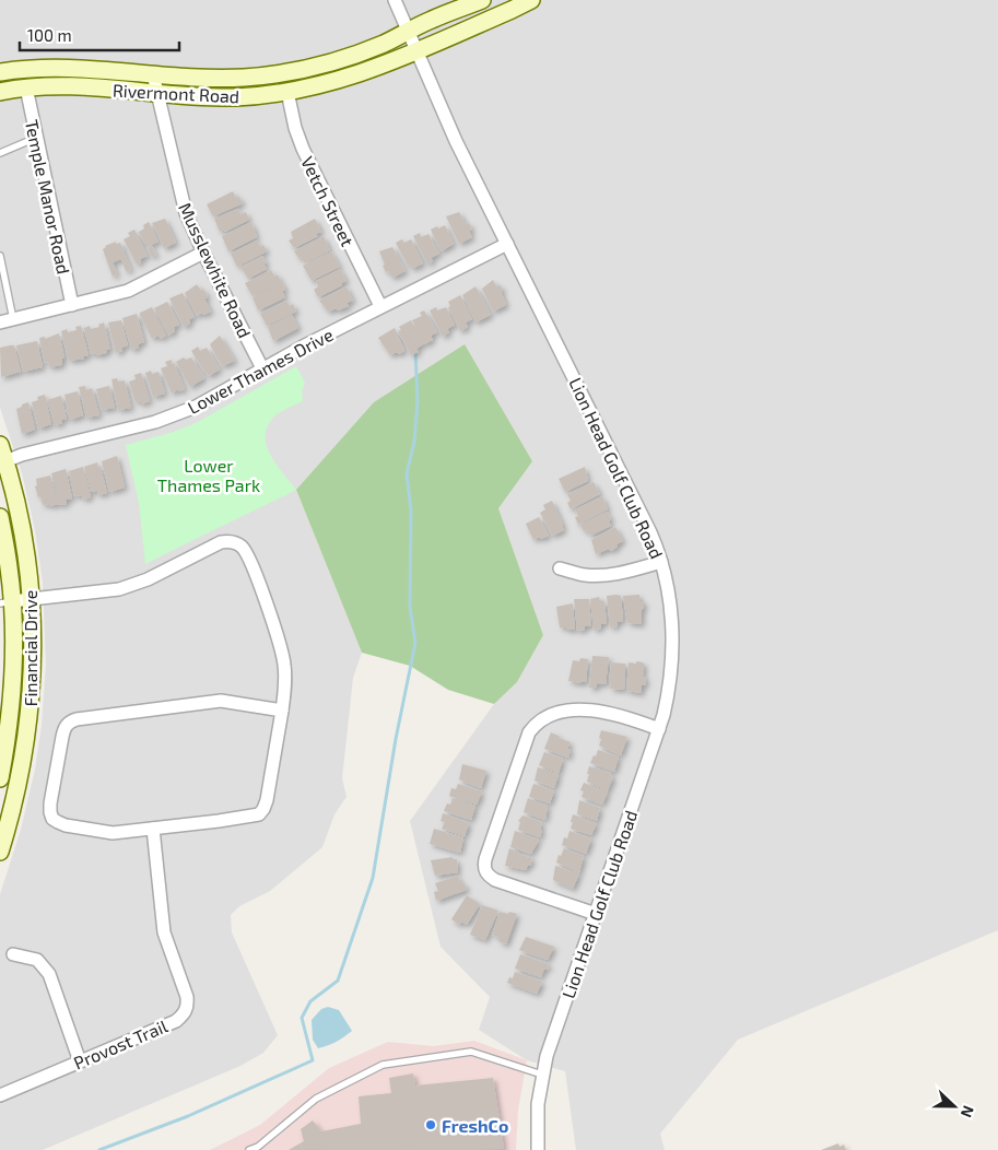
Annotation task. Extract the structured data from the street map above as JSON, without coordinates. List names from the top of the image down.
{
  "streets": {
    "street": [
      "Rivermont Road",
      "Temple Manor Road",
      "Vetch Street",
      "Musslewhite Road",
      "Lower Thames Drive",
      "Lion Head Golf Club Road",
      "Financial Drive",
      "Provost Trail"
    ]
  },
  "crossings": [
    ["Rivermont Road", "Temple Manor Road"],
    ["Rivermont Road", "Vetch Street"],
    ["Rivermont Road", "Musslewhite Road"],
    ["Rivermont Road", "Lion Head Golf Club Road"],
    ["Vetch Street", "Lower Thames Drive"],
    ["Musslewhite Road", "Lower Thames Drive"],
    ["Lower Thames Drive", "Lion Head Golf Club Road"],
    ["Lower Thames Drive", "Financial Drive"]
  ],
  "parks": ["Lower Thames Park"],
  "places": ["FreshCo"],
  "scale_bar": "100 m",
  "north": "right"
}
